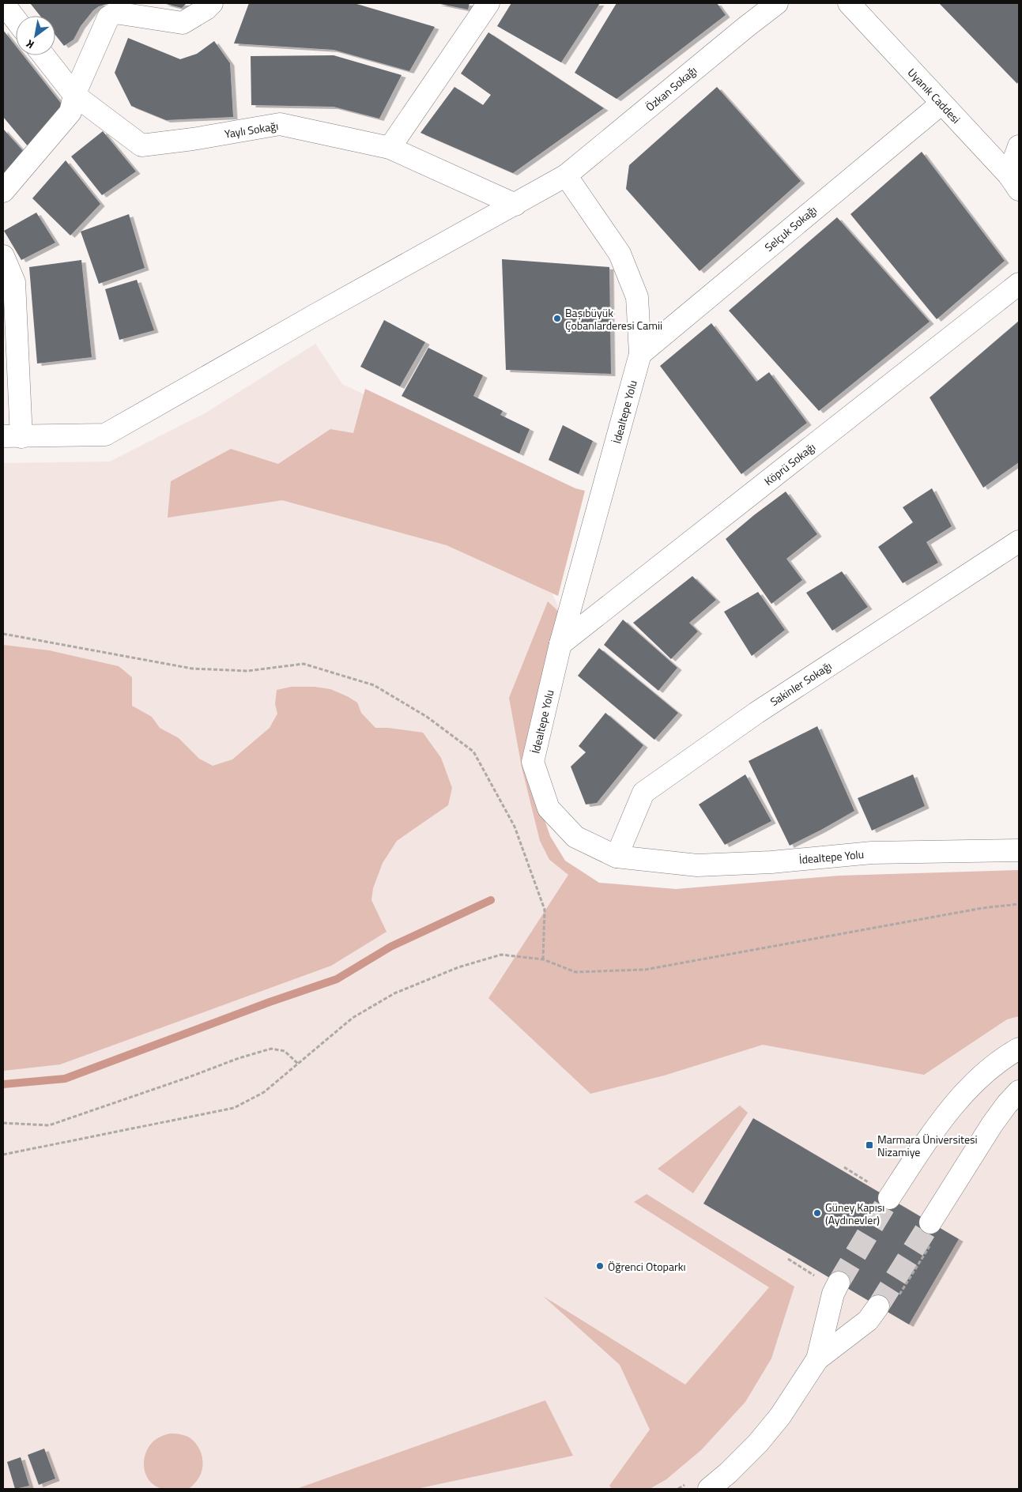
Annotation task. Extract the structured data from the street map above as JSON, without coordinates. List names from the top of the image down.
{
  "streets": {
    "street": [
      "Özkan Sokağı",
      "Uyanık Caddesi",
      "Yaylı Sokağı",
      "Selçuk Sokağı",
      "İdealtepe Yolu",
      "Köprü Sokağı",
      "Sakinler Sokağı"
    ]
  },
  "crossings": [
    ["Özkan Sokağı", "Yaylı Sokağı"],
    ["Özkan Sokağı", "İdealtepe Yolu"],
    ["Uyanık Caddesi", "Selçuk Sokağı"],
    ["Selçuk Sokağı", "İdealtepe Yolu"],
    ["İdealtepe Yolu", "Köprü Sokağı"],
    ["İdealtepe Yolu", "Sakinler Sokağı"]
  ],
  "places": {
    "other": ["Başıbüyük Çobanlarderesi Camii", "Güney Kapısı (Aydınevler)", "Öğrenci Otoparkı"],
    "transit": ["Marmara Üniversitesi Nizamiye"]
  },
  "north": "bottom left"
}
